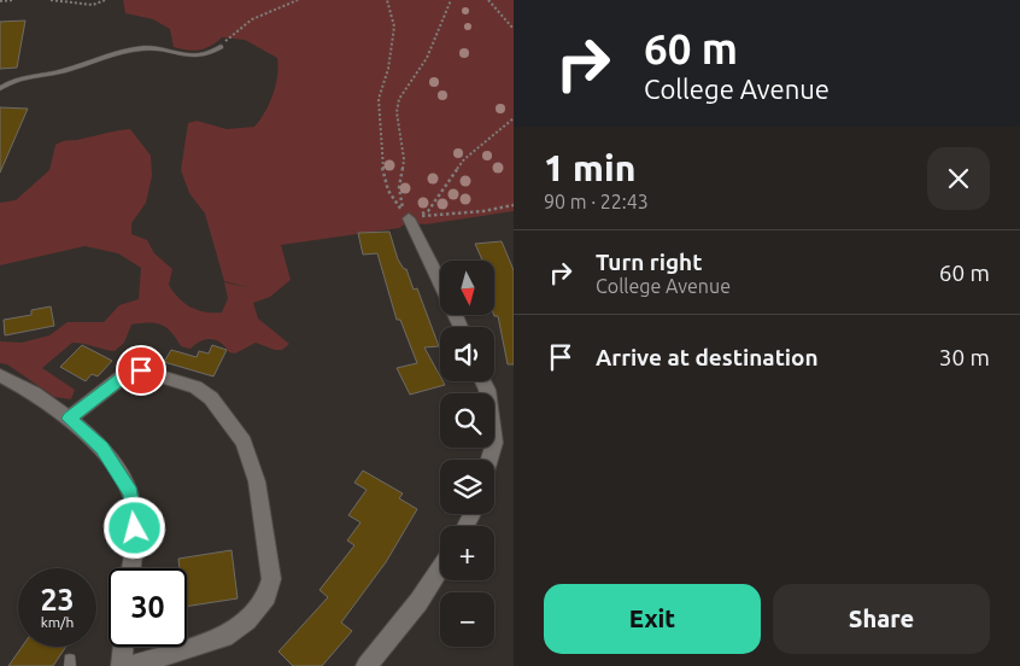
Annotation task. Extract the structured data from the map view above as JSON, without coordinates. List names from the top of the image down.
{
  "north": "bottom",
  "page": {
    "turn": ["60 m", "College Avenue"],
    "heading": ["1 min", "90 m · 22:43"],
    "list": [
      {
        "name": "Turn right",
        "note": "College Avenue",
        "value": "60 m"
      },
      {
        "name": "Arrive at destination",
        "value": "30 m"
      }
    ],
    "map_buttons": ["+", "−"],
    "speed": "23 km/h",
    "limit": "30",
    "buttons": ["Exit", "Share"]
  }
}
